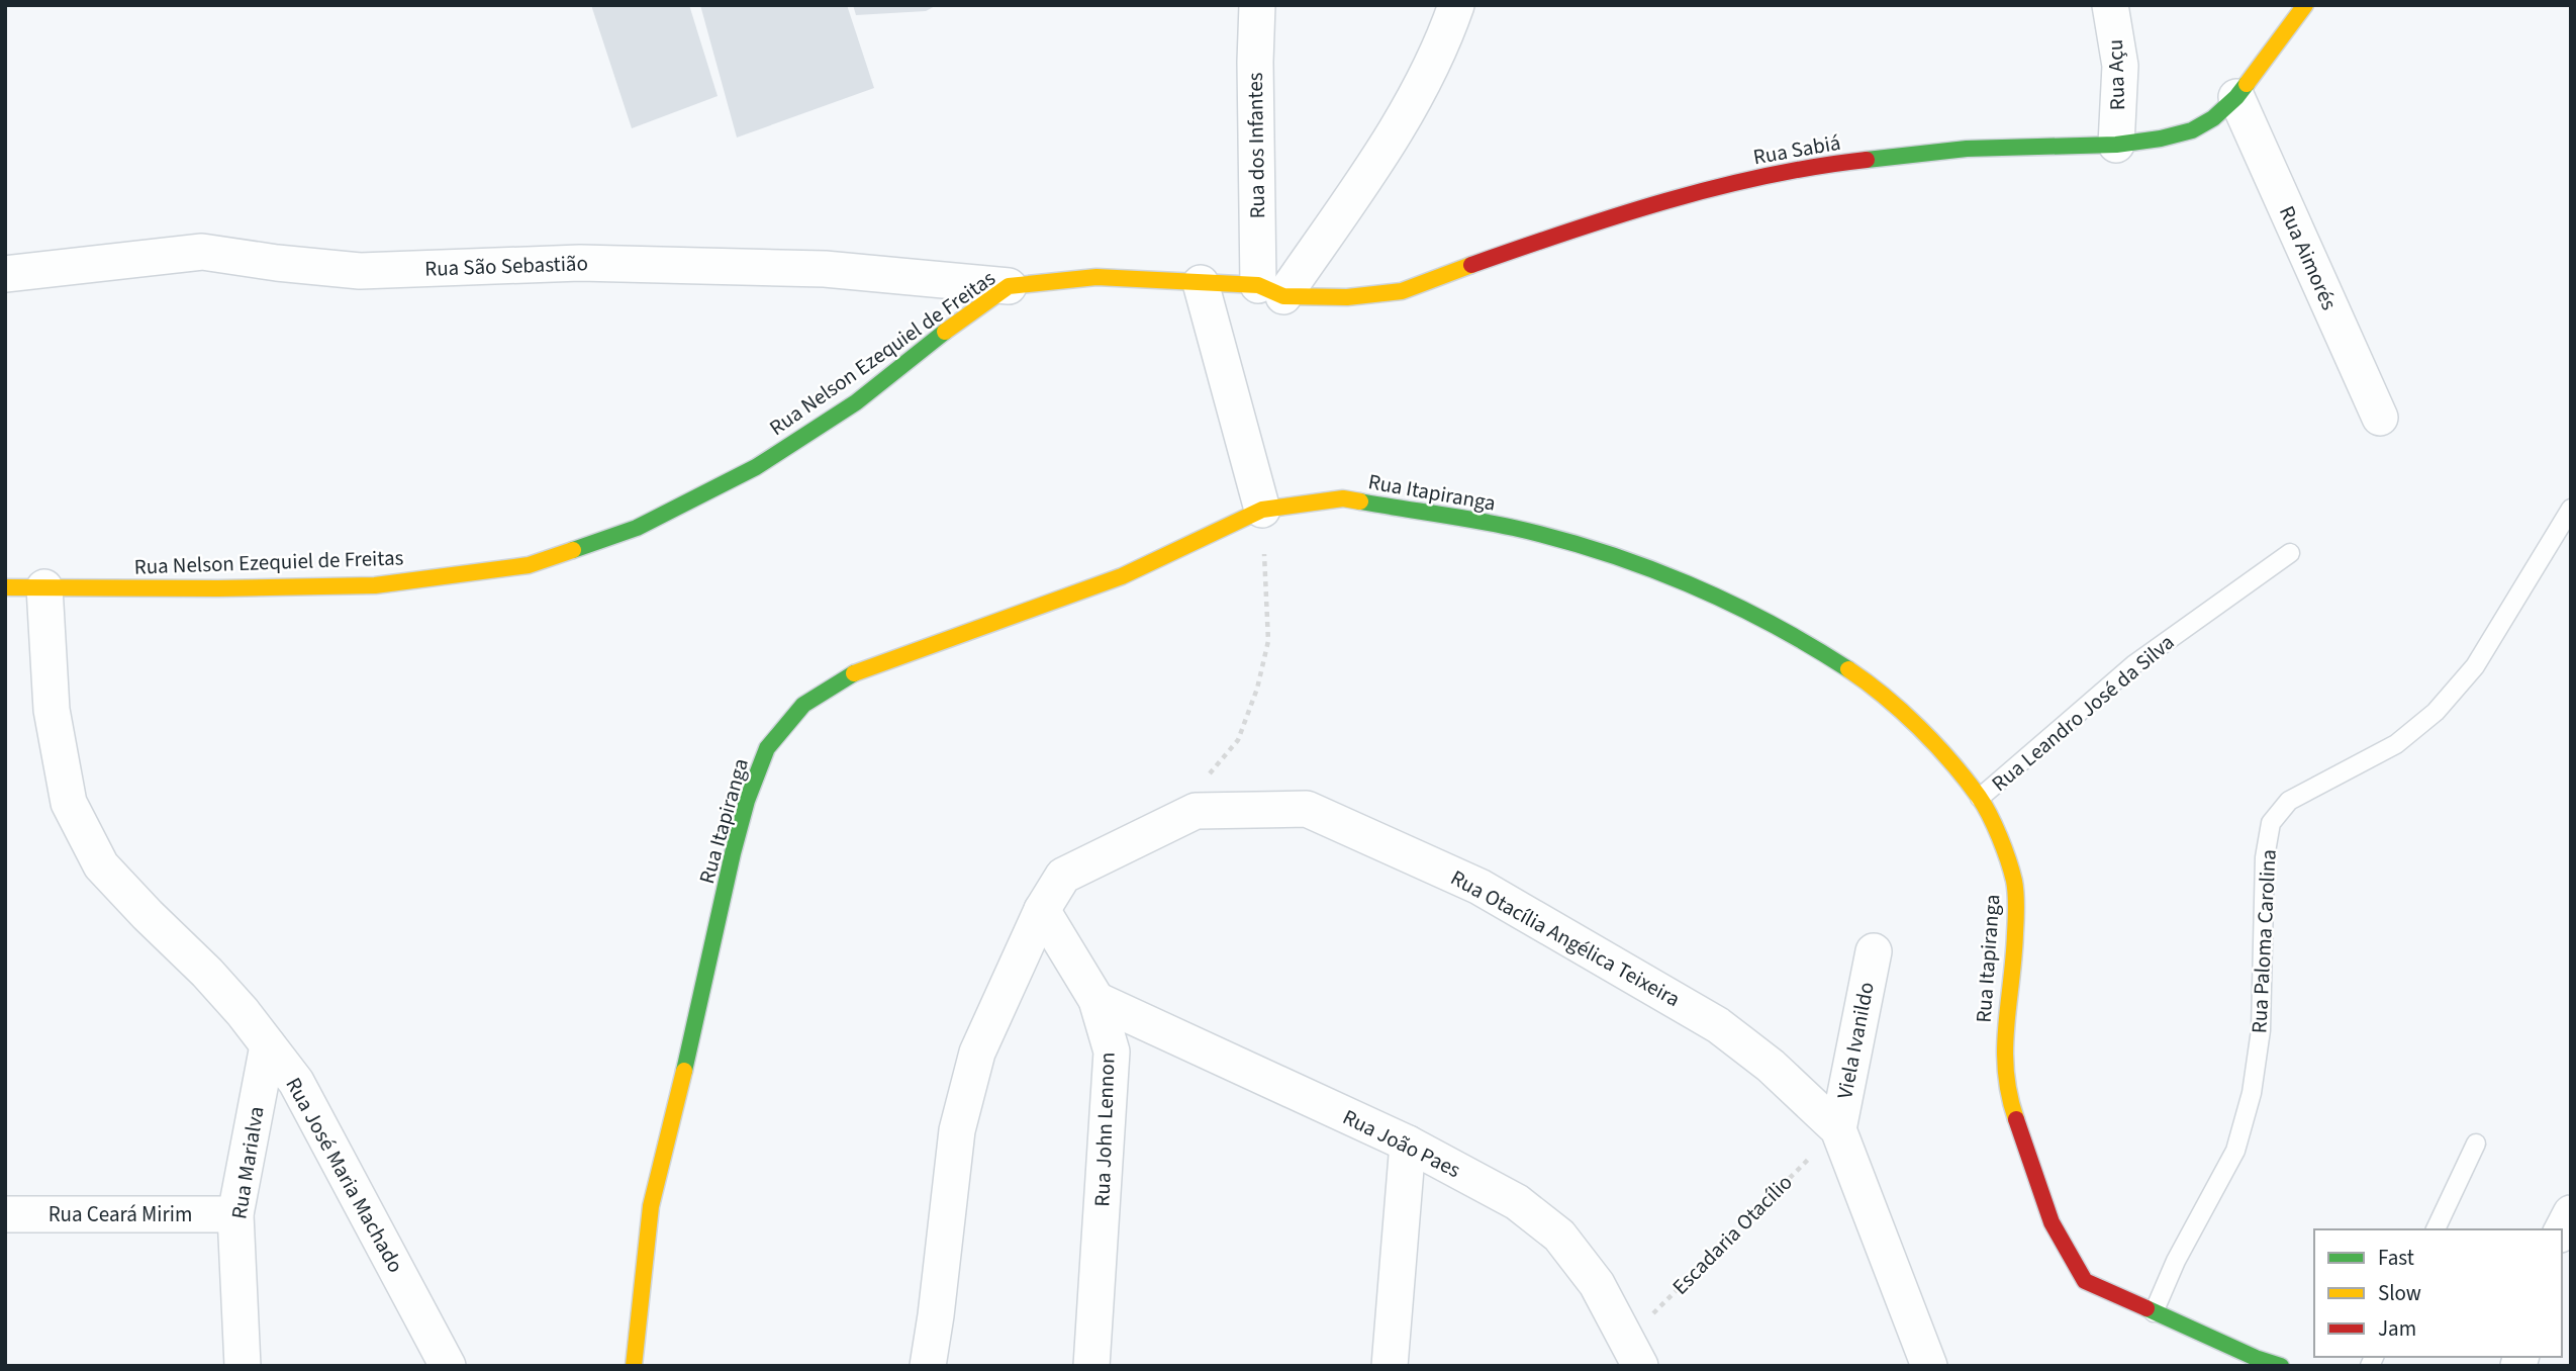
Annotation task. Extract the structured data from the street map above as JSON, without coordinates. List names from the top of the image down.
{
  "streets": {
    "street": [
      "Rua Açu",
      "Rua dos Infantes",
      "Rua Sabiá",
      "Rua Aimorés",
      "Rua São Sebastião",
      "Rua Nelson Ezequiel de Freitas",
      "Rua Itapiranga",
      "Rua Otacília Angélica Teixeira",
      "Viela Ivanildo",
      "Rua John Lennon",
      "Rua João Paes",
      "Rua Marialva",
      "Rua José Maria Machado",
      "Rua Ceará Mirim"
    ],
    "lane": ["Rua Leandro José da Silva", "Rua Paloma Carolina"],
    "path": ["Escadaria Otacílio"]
  },
  "crossings": [
    ["Rua Açu", "Rua Sabiá"],
    ["Rua dos Infantes", "Rua Sabiá"],
    ["Rua dos Infantes", "Rua Nelson Ezequiel de Freitas"],
    ["Rua Sabiá", "Rua Aimorés"],
    ["Rua Sabiá", "Rua Nelson Ezequiel de Freitas"],
    ["Rua São Sebastião", "Rua Nelson Ezequiel de Freitas"],
    ["Rua Nelson Ezequiel de Freitas", "Rua José Maria Machado"],
    ["Rua Itapiranga", "Rua Leandro José da Silva"],
    ["Rua Itapiranga", "Rua Paloma Carolina"],
    ["Rua Otacília Angélica Teixeira", "Viela Ivanildo"],
    ["Rua Otacília Angélica Teixeira", "Rua John Lennon"],
    ["Rua Otacília Angélica Teixeira", "Escadaria Otacílio"],
    ["Viela Ivanildo", "Escadaria Otacílio"],
    ["Rua John Lennon", "Rua João Paes"],
    ["Rua João Paes", "Escadaria Otacílio"],
    ["Rua Marialva", "Rua José Maria Machado"],
    ["Rua Marialva", "Rua Ceará Mirim"]
  ],
  "legend": ["Fast", "Slow", "Jam"]
}
